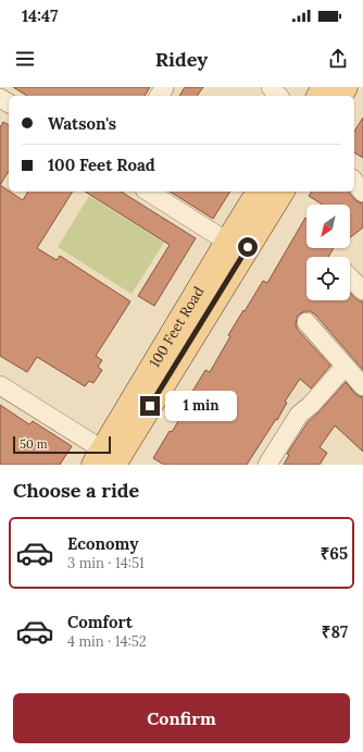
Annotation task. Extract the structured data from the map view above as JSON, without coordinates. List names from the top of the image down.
{
  "streets": {
    "main road": ["100 Feet Road"]
  },
  "scale_bar": "50 m",
  "north": "bottom left",
  "page": {
    "status": "14:47",
    "header": "Ridey",
    "banner": ["Watson's", "100 Feet Road"],
    "bubble": "1 min",
    "scale": "50 m",
    "heading": "Choose a ride",
    "list": [
      {
        "name": "Economy",
        "note": "3 min · 14:51",
        "value": "₹65"
      },
      {
        "name": "Comfort",
        "note": "4 min · 14:52",
        "value": "₹87"
      }
    ],
    "buttons": "Confirm"
  }
}
